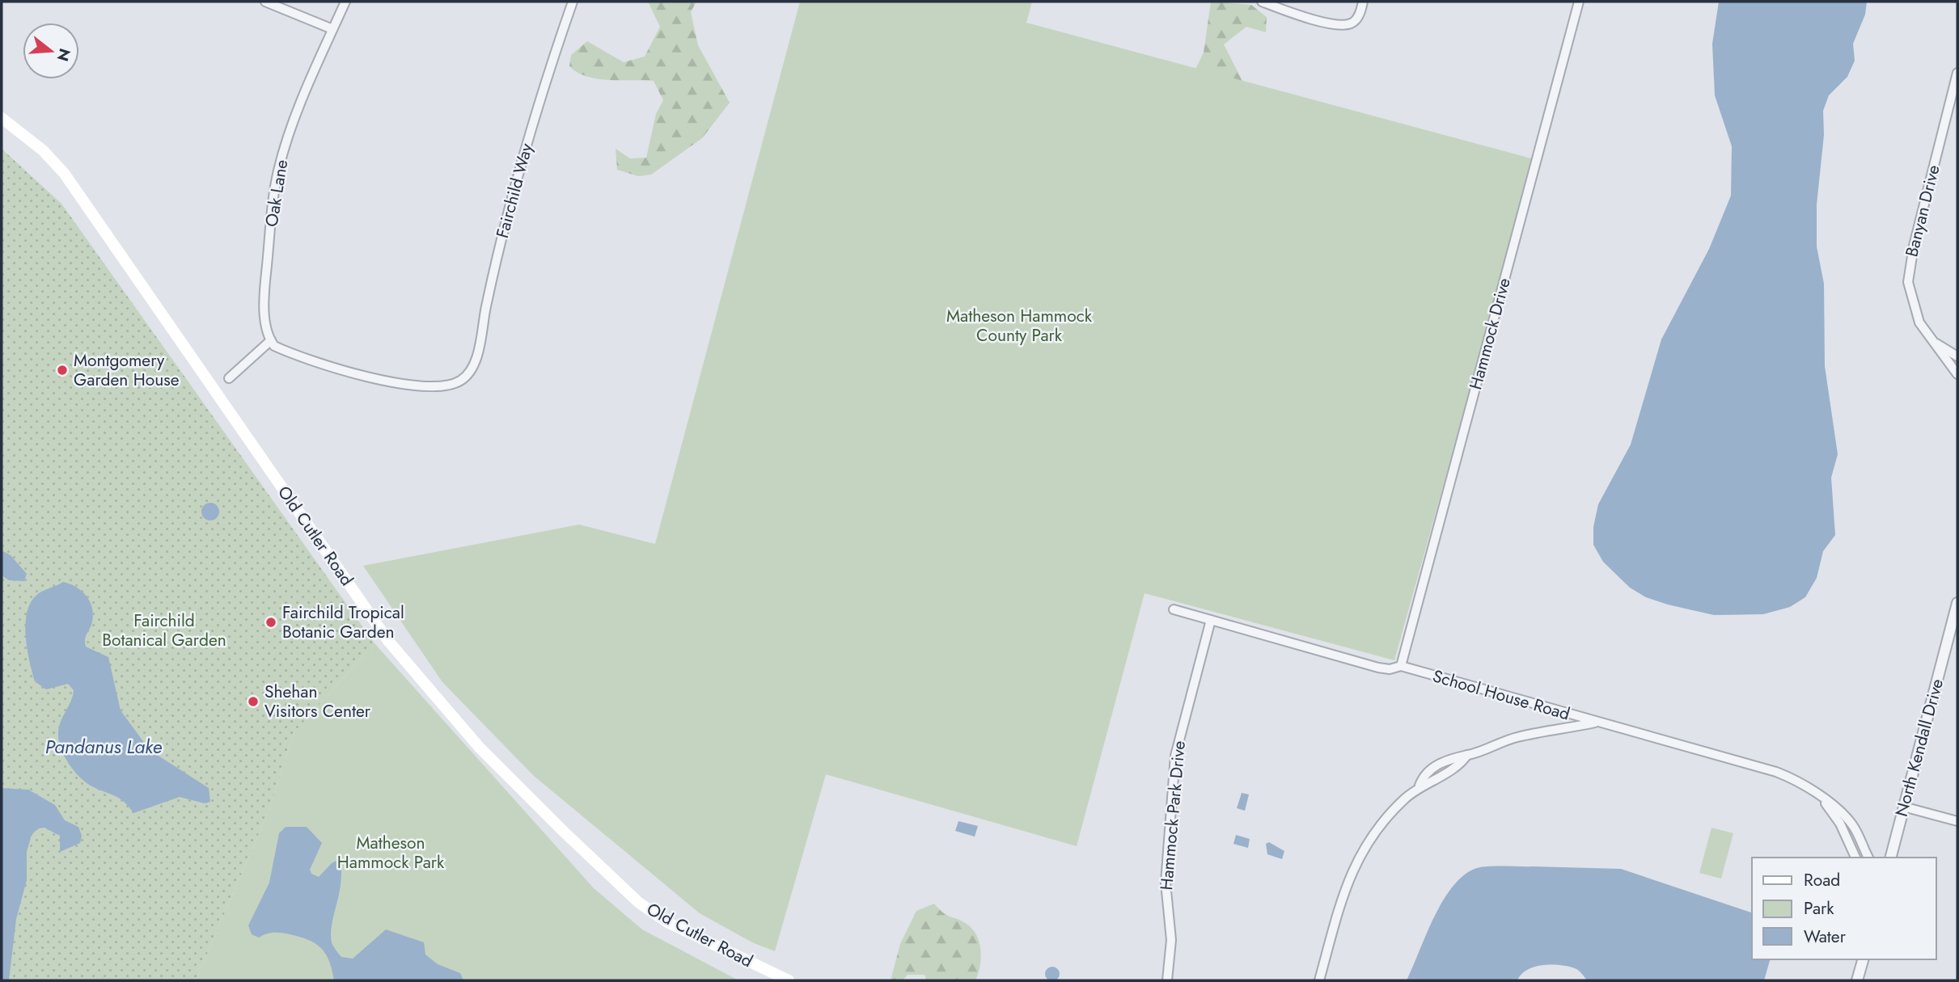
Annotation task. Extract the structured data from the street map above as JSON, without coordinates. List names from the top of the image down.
{
  "streets": {
    "main road": ["Old Cutler Road"],
    "street": [
      "Fairchild Way",
      "Oak Lane",
      "Banyan Drive",
      "Hammock Drive",
      "School House Road",
      "North Kendall Drive",
      "Hammock Park Drive"
    ]
  },
  "crossings": [
    ["Fairchild Way", "Oak Lane"],
    ["Hammock Drive", "School House Road"],
    ["School House Road", "Hammock Park Drive"]
  ],
  "water": ["Pandanus Lake"],
  "parks": ["Matheson Hammock County Park", "Fairchild Botanical Garden", "Matheson Hammock Park"],
  "places": ["Montgomery Garden House", "Fairchild Tropical Botanic Garden", "Shehan Visitors Center"],
  "legend": ["Road", "Park", "Water"],
  "north": "right"
}
